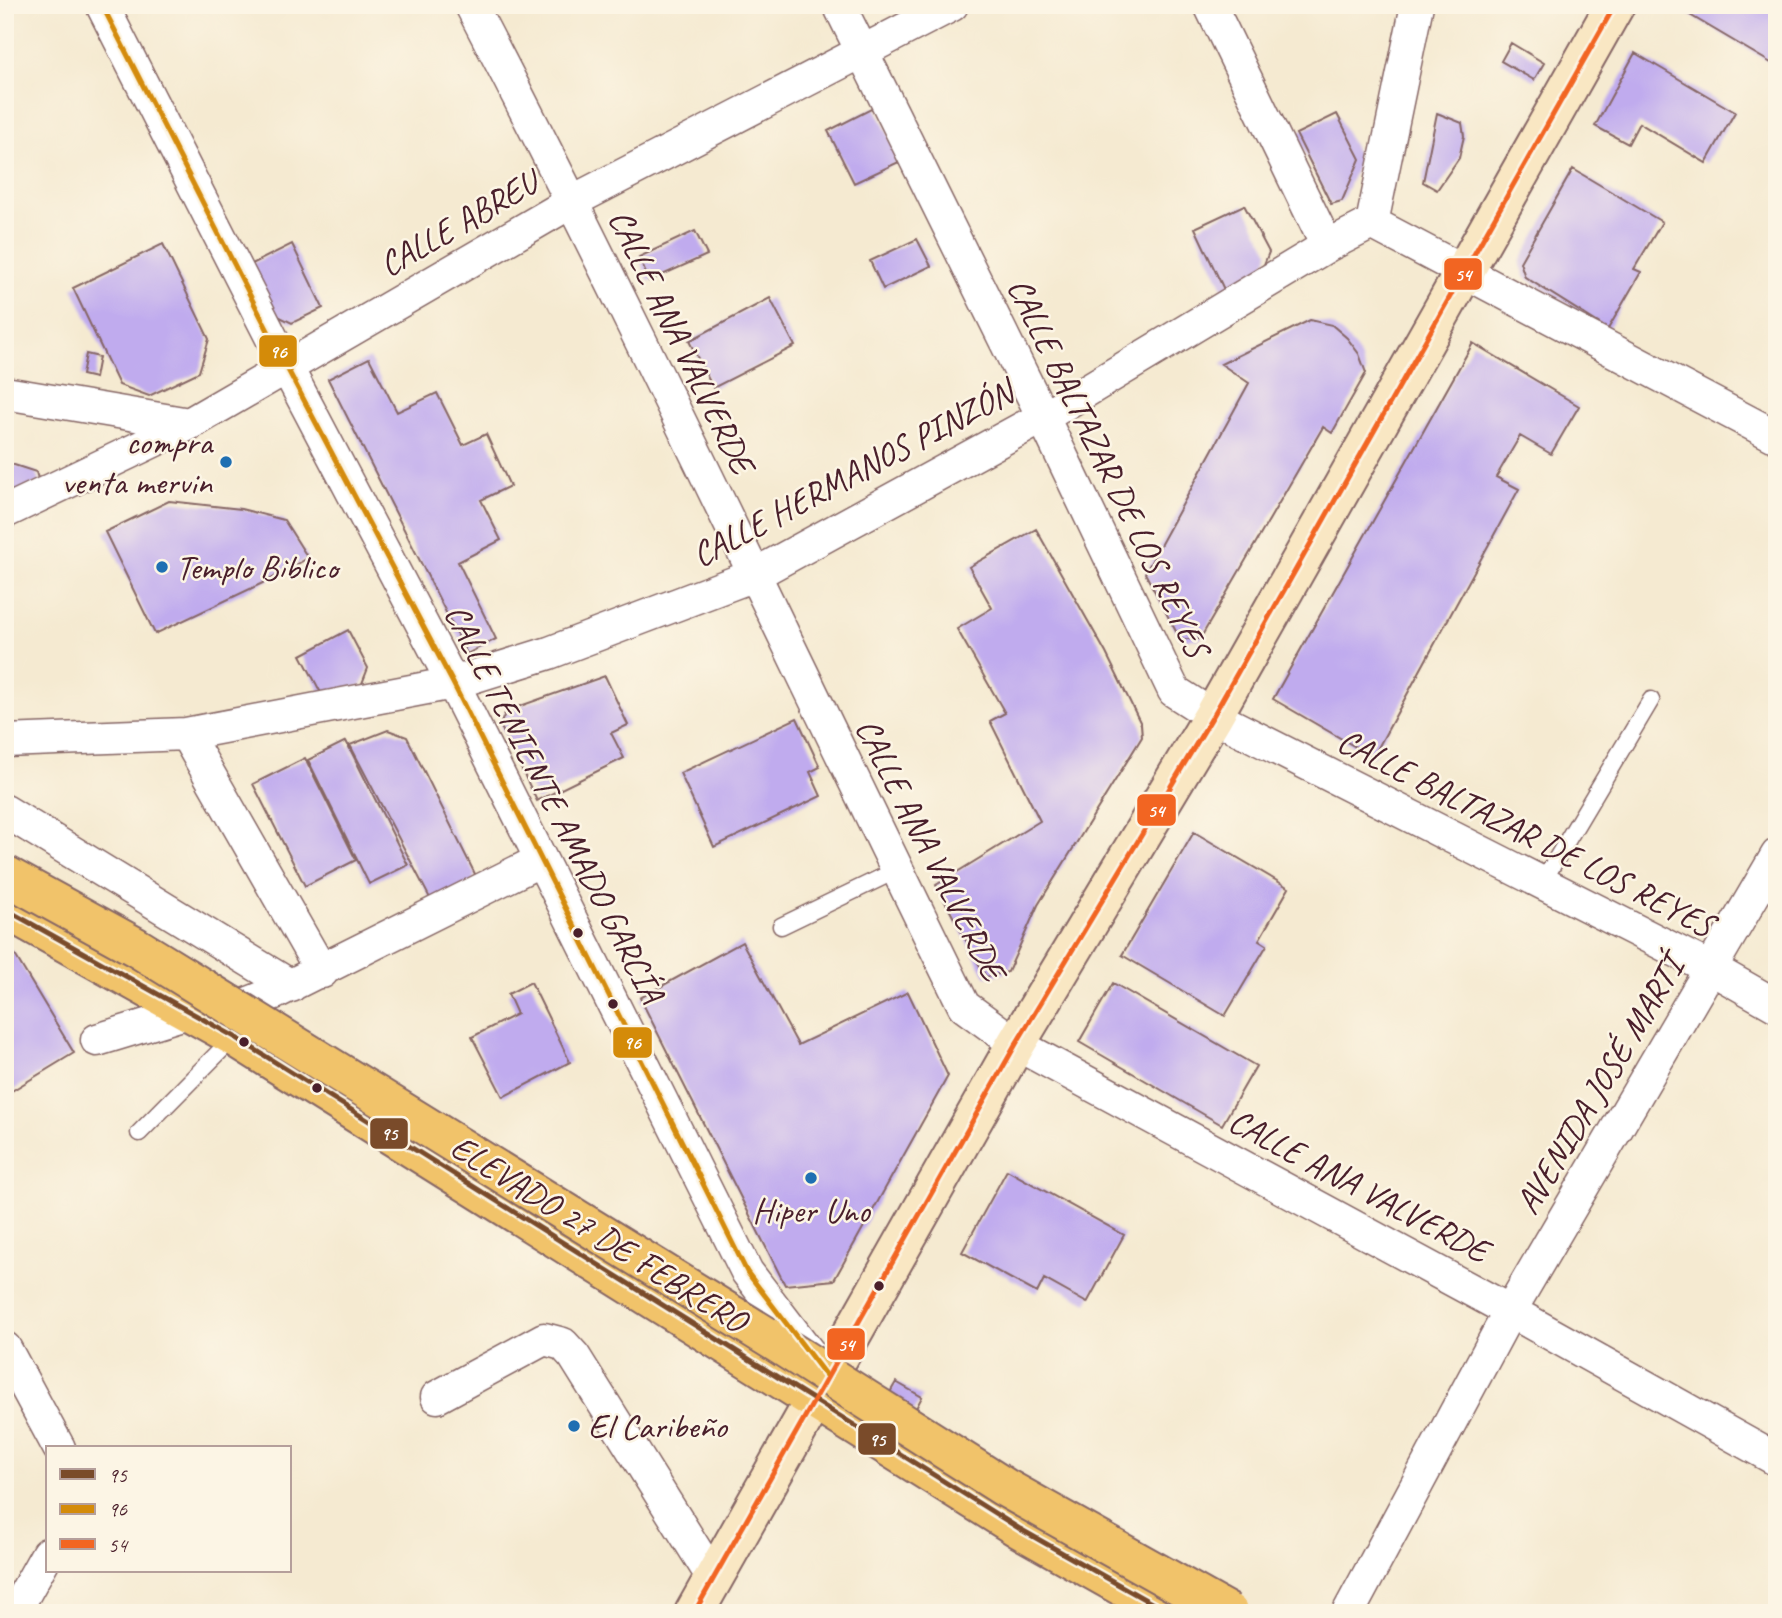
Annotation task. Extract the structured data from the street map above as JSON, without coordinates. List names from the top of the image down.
{
  "streets": {
    "main road": ["ELEVADO 27 DE FEBRERO"],
    "street": [
      "CALLE ABREU",
      "CALLE ANA VALVERDE",
      "CALLE BALTAZAR DE LOS REYES",
      "CALLE HERMANOS PINZÓN",
      "CALLE TENIENTE AMADO GARCÍA",
      "AVENIDA JOSÉ MARTÍ"
    ]
  },
  "crossings": [
    ["CALLE ABREU", "CALLE ANA VALVERDE"],
    ["CALLE ABREU", "CALLE BALTAZAR DE LOS REYES"],
    ["CALLE ABREU", "CALLE TENIENTE AMADO GARCÍA"],
    ["CALLE ANA VALVERDE", "CALLE HERMANOS PINZÓN"],
    ["CALLE ANA VALVERDE", "AVENIDA JOSÉ MARTÍ"],
    ["CALLE BALTAZAR DE LOS REYES", "CALLE HERMANOS PINZÓN"],
    ["CALLE BALTAZAR DE LOS REYES", "AVENIDA JOSÉ MARTÍ"],
    ["CALLE HERMANOS PINZÓN", "CALLE TENIENTE AMADO GARCÍA"]
  ],
  "places": [
    "compra venta mervin",
    "Templo Biblico",
    "Hiper Uno",
    "El Caribeño"
  ],
  "lines": ["transit line 96", "transit line 54", "transit line 95"],
  "legend": ["95", "96", "54"]
}
